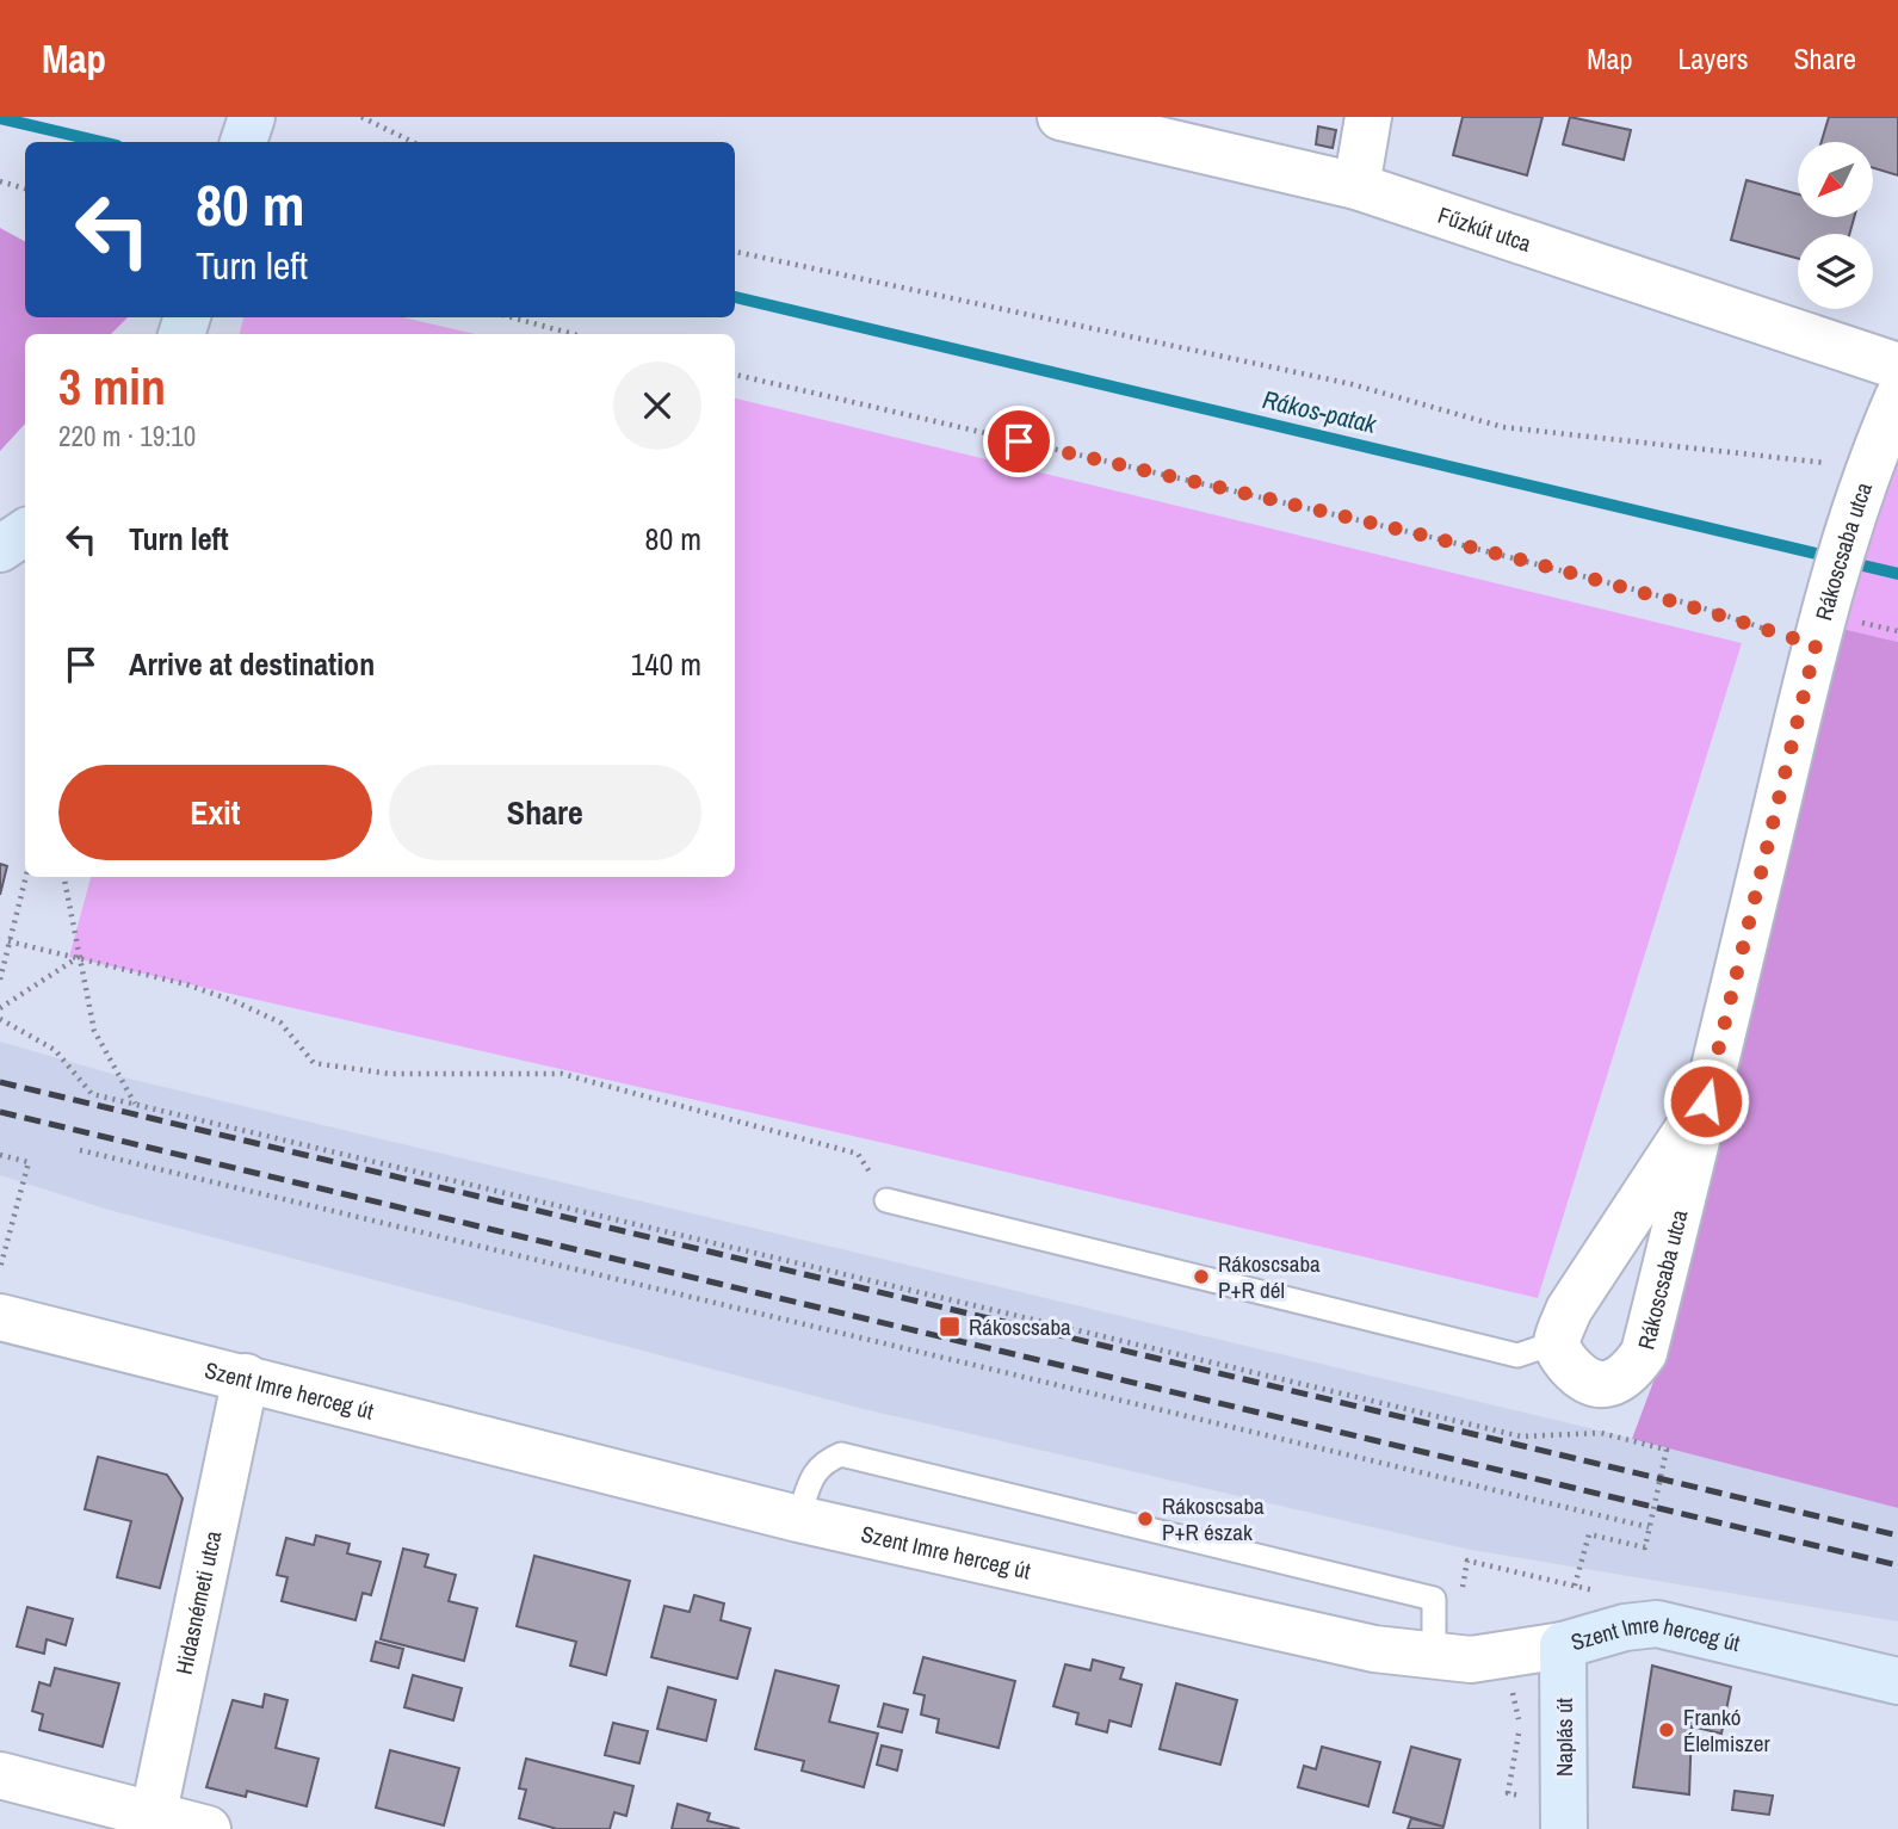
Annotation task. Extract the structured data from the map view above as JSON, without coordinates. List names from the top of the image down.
{
  "streets": {
    "street": [
      "Fűzkút utca",
      "Rákoscsaba utca",
      "Szent Imre herceg út",
      "Hidasnémeti utca",
      "Naplás út"
    ]
  },
  "crossings": [
    ["Szent Imre herceg út", "Hidasnémeti utca"],
    ["Szent Imre herceg út", "Naplás út"]
  ],
  "water": ["Rákos-patak"],
  "places": {
    "other": ["Rákoscsaba P+R dél", "Rákoscsaba P+R észak", "Frankó Élelmiszer"],
    "transit": ["Rákoscsaba"]
  },
  "north": "bottom left",
  "page": {
    "header": "Map",
    "nav": ["Map", "Layers", "Share"],
    "turn": ["80 m", "Turn left"],
    "heading": ["3 min", "220 m · 19:10"],
    "list": [
      {
        "name": "Turn left",
        "value": "80 m"
      },
      {
        "name": "Arrive at destination",
        "value": "140 m"
      }
    ],
    "buttons": ["Exit", "Share"]
  }
}
